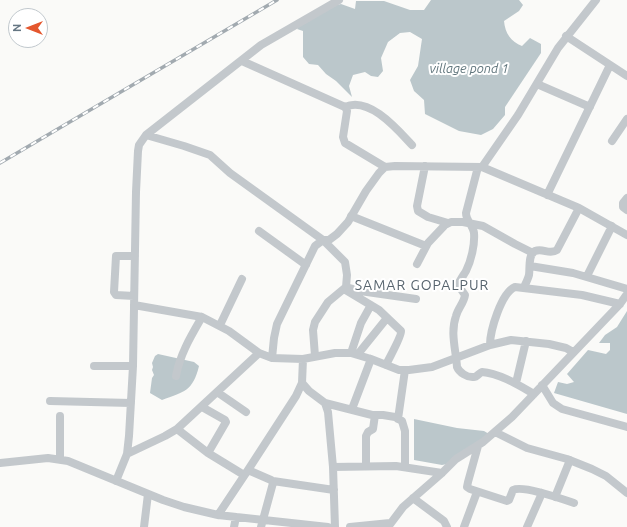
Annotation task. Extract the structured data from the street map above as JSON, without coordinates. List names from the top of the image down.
{
  "districts": ["SAMAR GOPALPUR"],
  "water": ["village pond 1"],
  "north": "left"
}
